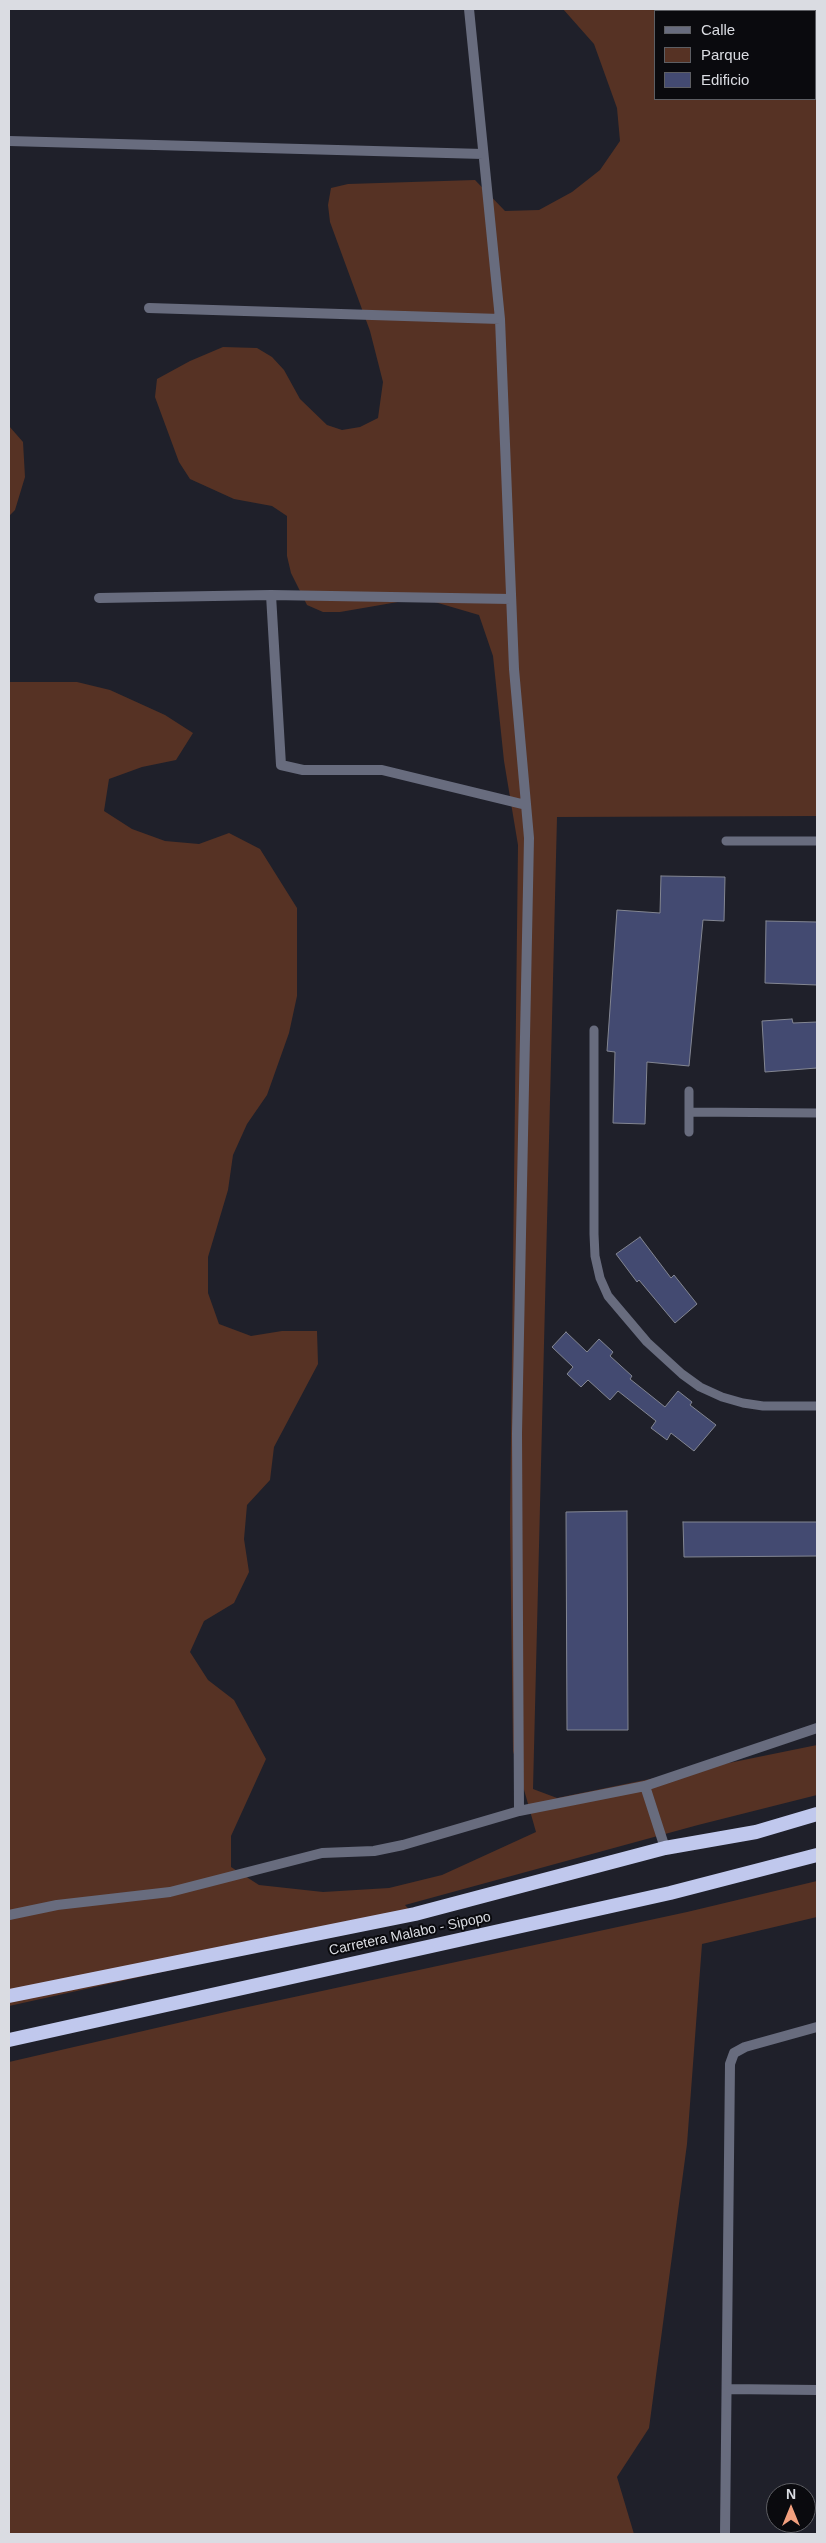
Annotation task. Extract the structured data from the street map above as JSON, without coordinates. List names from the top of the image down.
{
  "streets": {
    "highway": ["Carretera Malabo - Sipopo"]
  },
  "legend": ["Calle", "Parque", "Edificio"],
  "north": "top"
}
